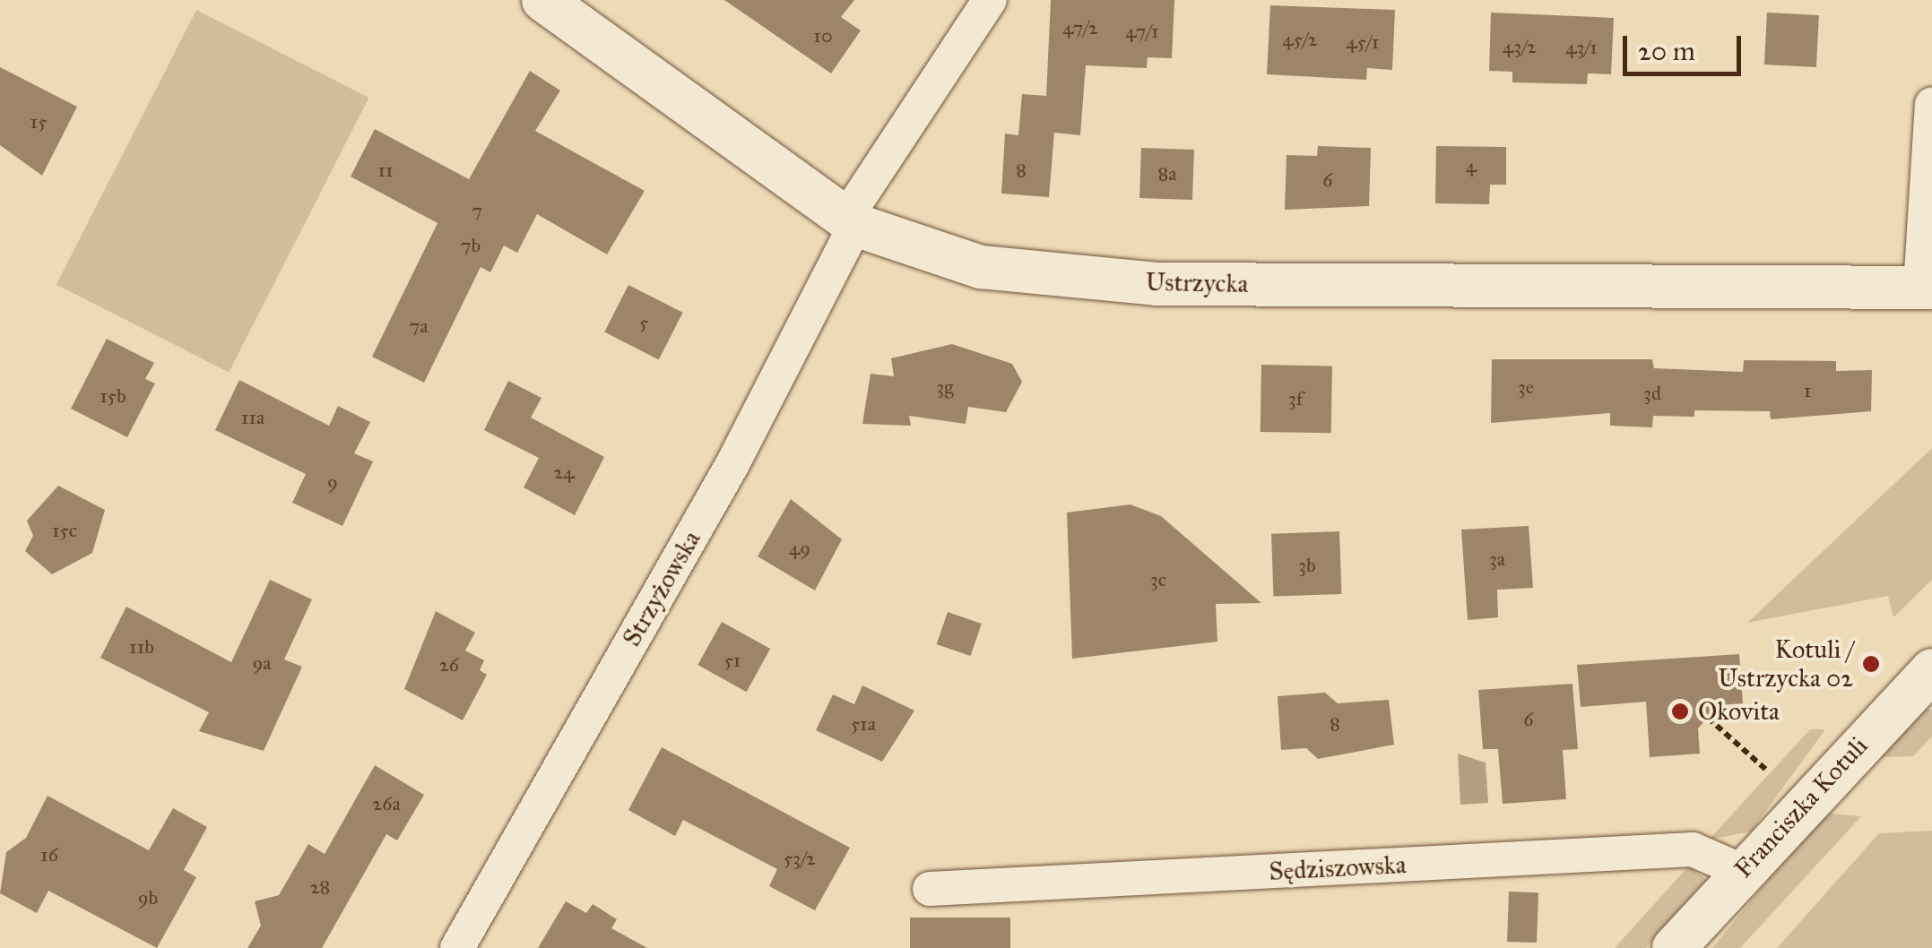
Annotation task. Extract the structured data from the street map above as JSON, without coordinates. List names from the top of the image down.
{
  "streets": {
    "street": [
      "Ustrzycka",
      "Strzyżowska",
      "Franciszka Kotuli",
      "Sędziszowska"
    ]
  },
  "crossings": [
    ["Ustrzycka", "Strzyżowska"],
    ["Franciszka Kotuli", "Sędziszowska"]
  ],
  "places": ["Kotuli / Ustrzycka 02", "Okovita"],
  "house_numbers": [
    "47/2",
    "47/1",
    "10",
    "45/2",
    "45/1",
    "43/2",
    "43/1",
    "15",
    "4",
    "11",
    "8",
    "8a",
    "6",
    "7",
    "7b",
    "5",
    "7a",
    "3g",
    "3e",
    "1",
    "3d",
    "15b",
    "3f",
    "11a",
    "24",
    "9",
    "15c",
    "49",
    "3a",
    "3b",
    "3c",
    "11b",
    "51",
    "9a",
    "26",
    "6",
    "51a",
    "8",
    "26a",
    "16",
    "53/2",
    "28",
    "9b"
  ],
  "scale_bar": "20 m"
}
